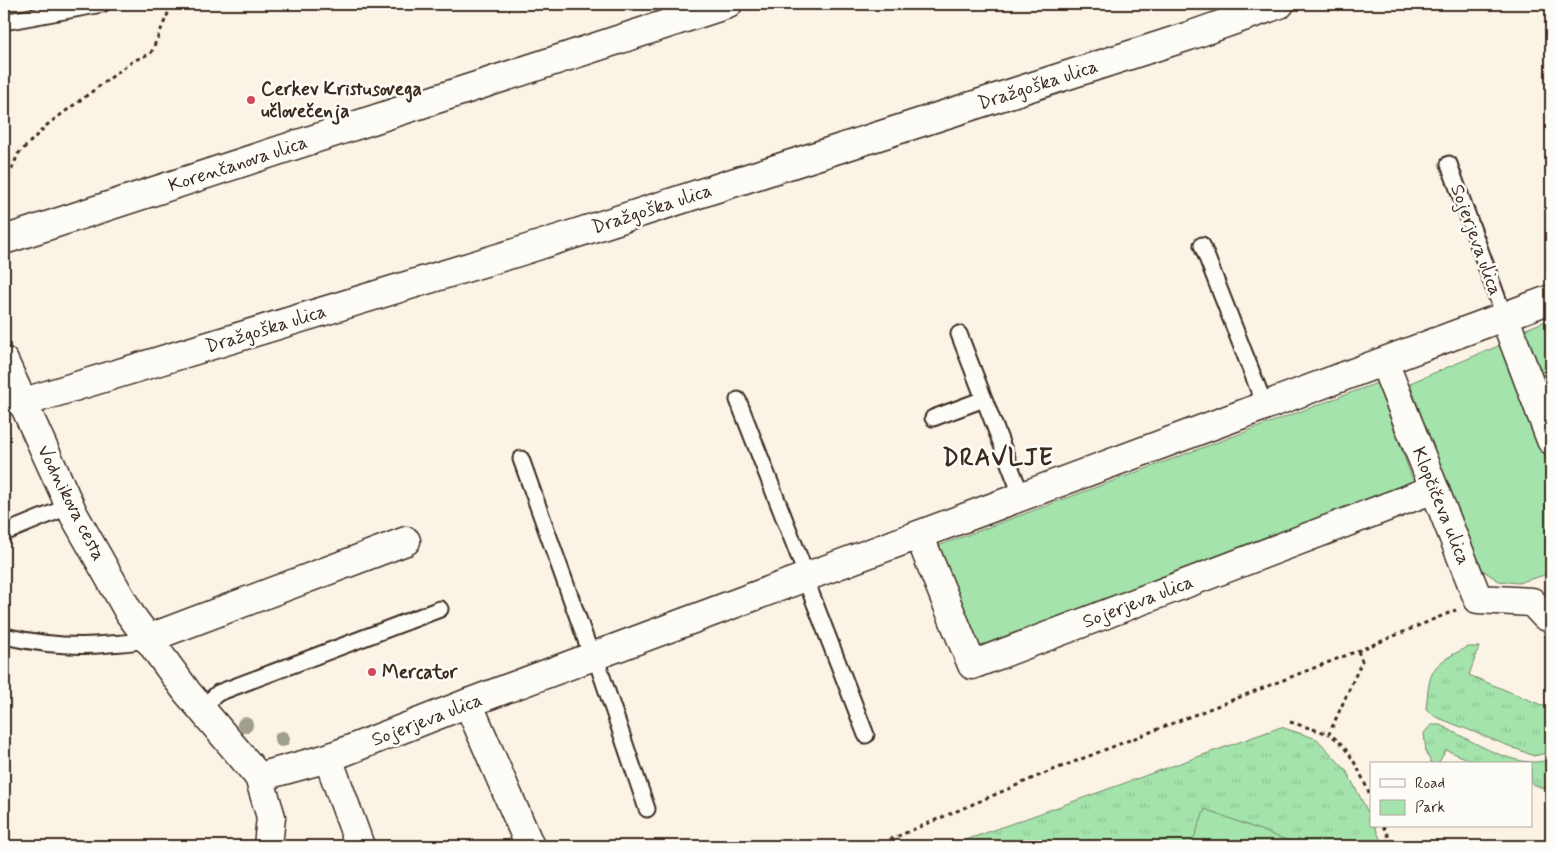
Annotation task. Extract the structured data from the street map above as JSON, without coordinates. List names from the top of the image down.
{
  "streets": {
    "street": [
      "Dražgoška ulica",
      "Korenčanova ulica",
      "Sojerjeva ulica",
      "Vodnikova cesta",
      "Klopčičeva ulica"
    ]
  },
  "crossings": [
    ["Dražgoška ulica", "Vodnikova cesta"],
    ["Sojerjeva ulica", "Vodnikova cesta"],
    ["Sojerjeva ulica", "Klopčičeva ulica"]
  ],
  "districts": ["DRAVLJE"],
  "places": ["Cerkev Kristusovega učlovečenja", "Mercator"],
  "legend": ["Road", "Park"]
}
